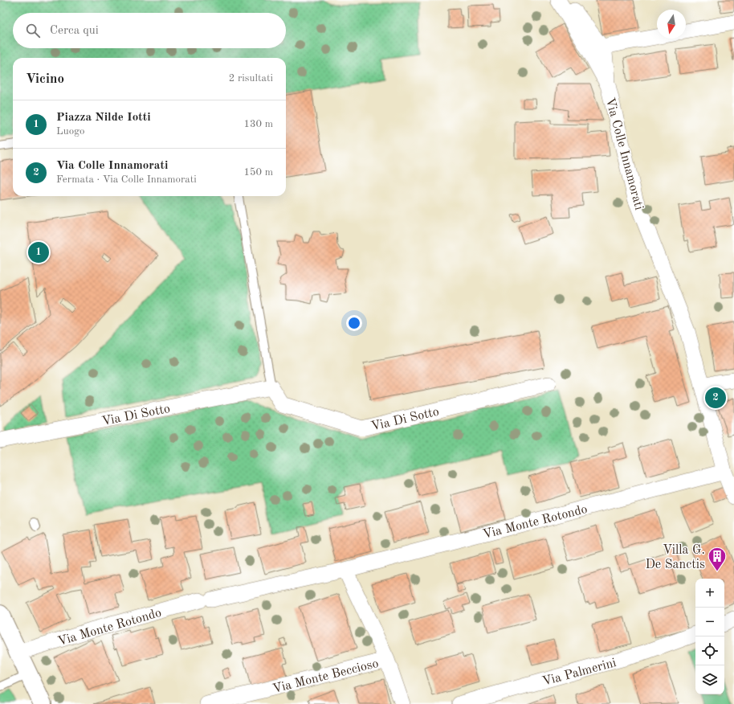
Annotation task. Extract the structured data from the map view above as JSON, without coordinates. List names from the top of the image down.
{
  "streets": {
    "street": [
      "Via Colle Innamorati",
      "Via Di Sotto",
      "Via Monte Rotondo",
      "Via Palmerini",
      "Via Monte Beccioso"
    ]
  },
  "crossings": [
    ["Via Colle Innamorati", "Via Monte Rotondo"]
  ],
  "places": {
    "building": ["Villa G. De Sanctis"]
  },
  "north": "bottom",
  "page": {
    "search": "Cerca qui",
    "heading": ["Vicino", "2 risultati"],
    "list": [
      {
        "mark": "1",
        "name": "Piazza Nilde Iotti",
        "note": "Luogo",
        "value": "130 m"
      },
      {
        "mark": "2",
        "name": "Via Colle Innamorati",
        "note": "Fermata · Via Colle Innamorati",
        "value": "150 m"
      }
    ],
    "pins": ["1", "2"],
    "map_buttons": ["+", "−"]
  }
}
